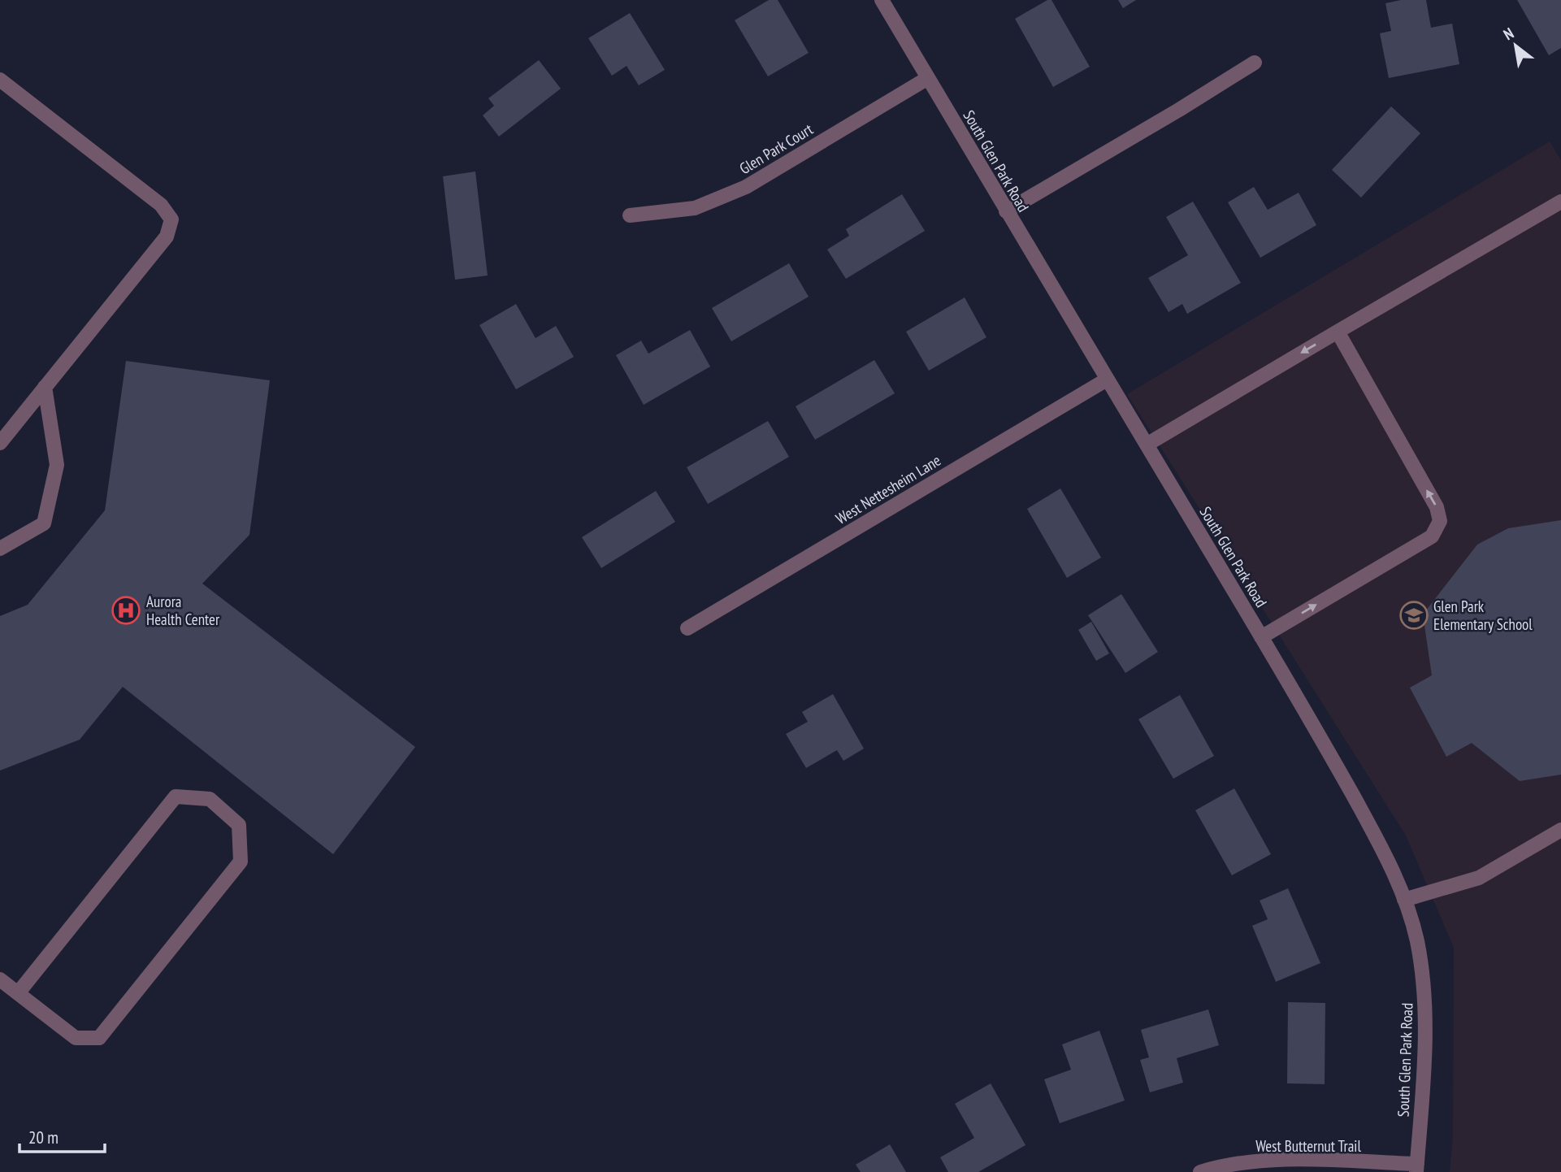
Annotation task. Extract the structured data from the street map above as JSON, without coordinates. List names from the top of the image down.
{
  "streets": {
    "street": [
      "Glen Park Court",
      "South Glen Park Road",
      "West Nettesheim Lane",
      "West Butternut Trail"
    ]
  },
  "crossings": [
    ["Glen Park Court", "South Glen Park Road"],
    ["South Glen Park Road", "West Nettesheim Lane"],
    ["South Glen Park Road", "West Butternut Trail"]
  ],
  "places": {
    "hospital": ["Aurora Health Center"],
    "school or university": ["Glen Park Elementary School"]
  },
  "scale_bar": "20 m",
  "north": "top left"
}
